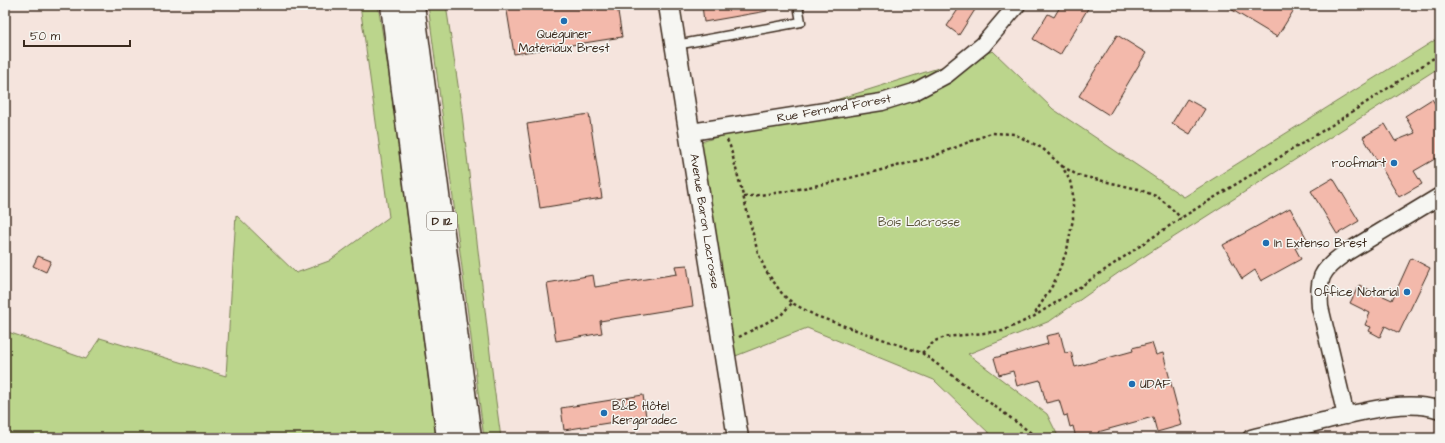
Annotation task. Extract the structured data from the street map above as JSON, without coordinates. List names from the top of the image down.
{
  "streets": {
    "highway": ["D 112"],
    "street": ["Rue Fernand Forest", "Avenue Baron Lacrosse"]
  },
  "crossings": [
    ["Rue Fernand Forest", "Avenue Baron Lacrosse"]
  ],
  "parks": ["Bois Lacrosse"],
  "places": [
    "Quéguiner Matériaux Brest",
    "roofmart",
    "In Extenso Brest",
    "Office Notarial",
    "UDAF",
    "B&B Hôtel Kergaradec"
  ],
  "scale_bar": "50 m"
}
